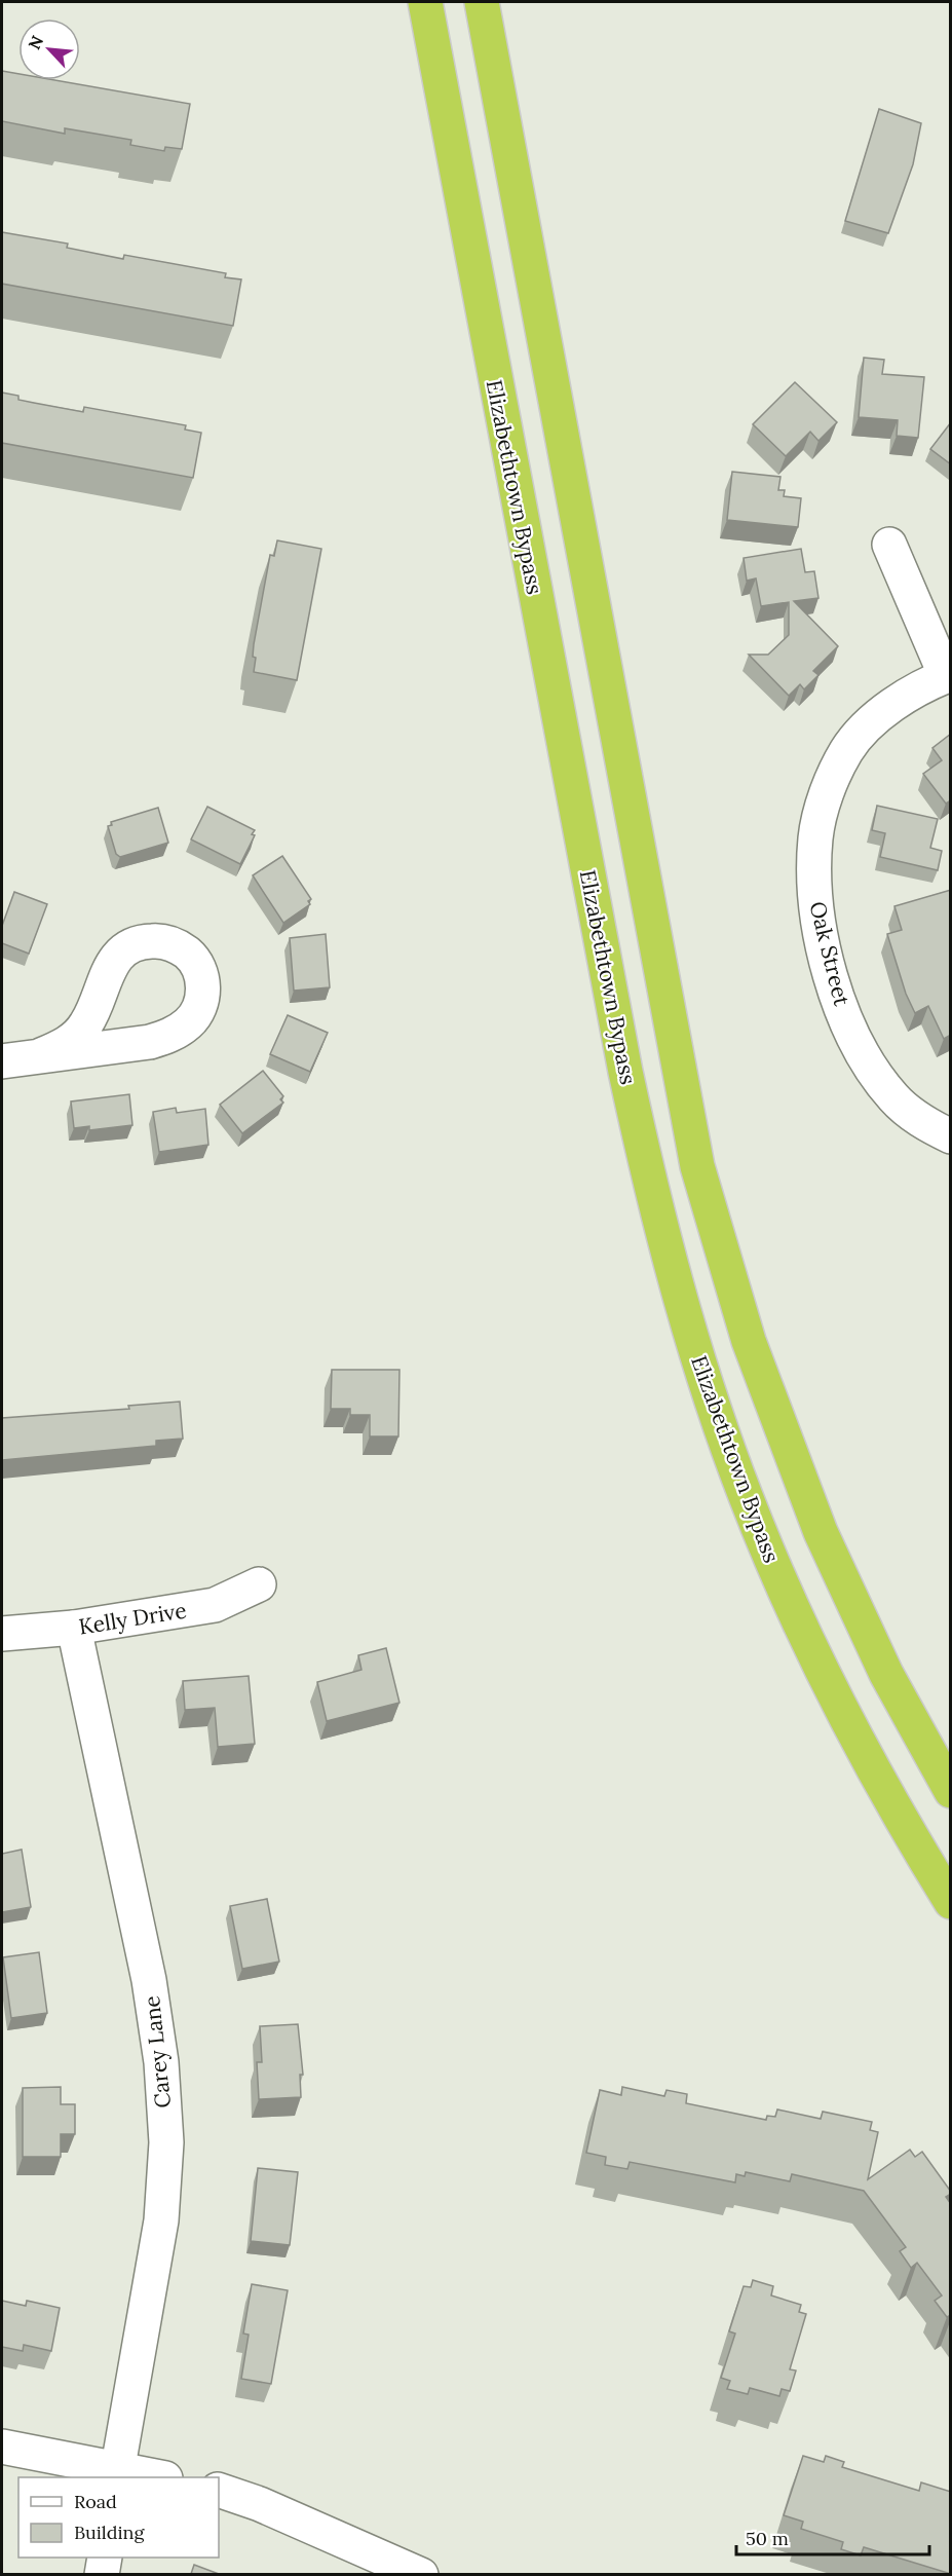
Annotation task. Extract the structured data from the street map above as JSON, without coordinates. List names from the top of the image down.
{
  "streets": {
    "highway": ["Elizabethtown Bypass"],
    "street": ["Oak Street", "Kelly Drive", "Carey Lane"]
  },
  "crossings": [
    ["Kelly Drive", "Carey Lane"]
  ],
  "legend": ["Road", "Building"],
  "scale_bar": "50 m",
  "north": "top left"
}
